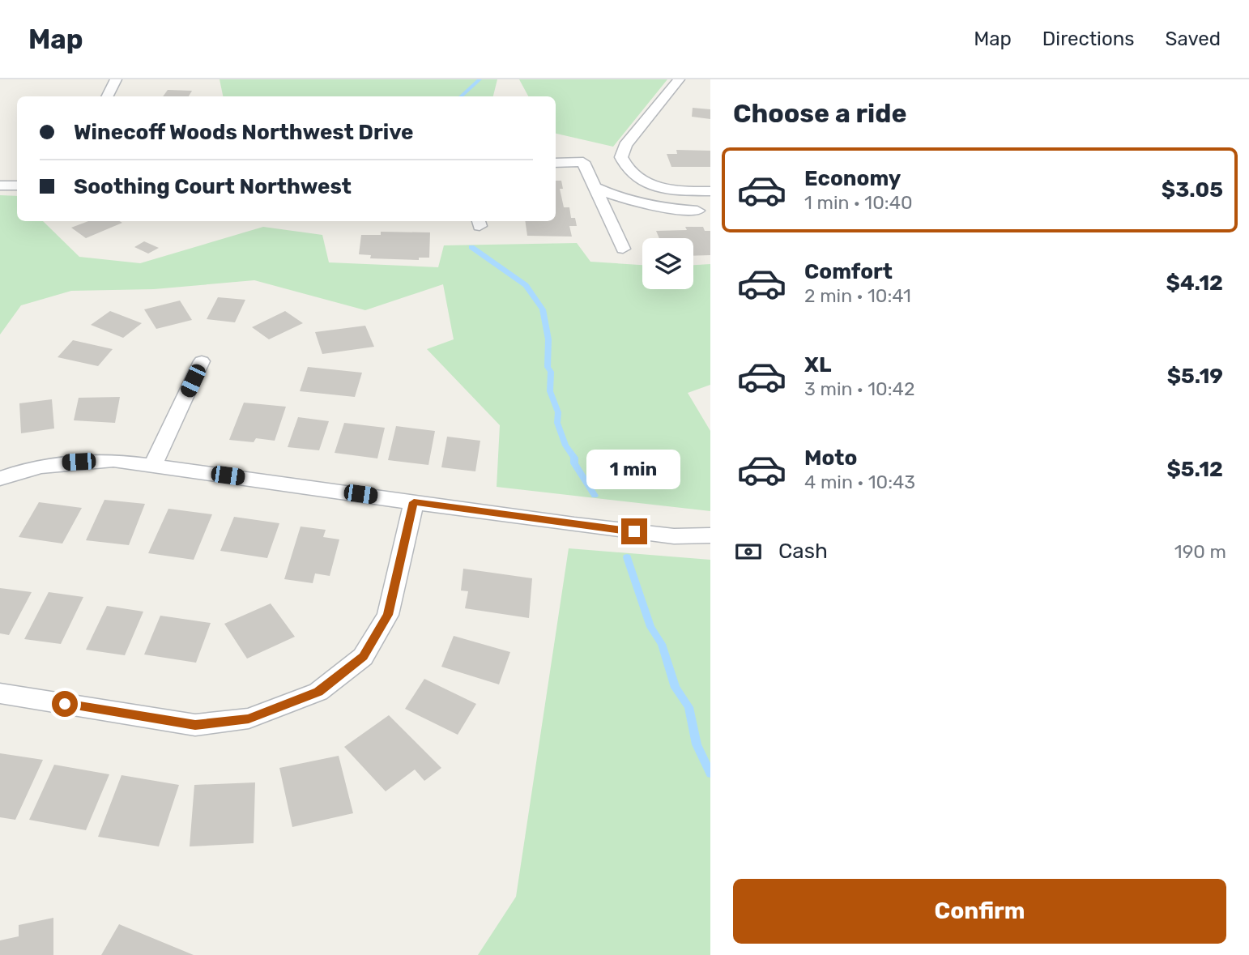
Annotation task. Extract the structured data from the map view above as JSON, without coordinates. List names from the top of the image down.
{
  "page": {
    "header": "Map",
    "nav": ["Map", "Directions", "Saved"],
    "heading": "Choose a ride",
    "banner": ["Winecoff Woods Northwest Drive", "Soothing Court Northwest"],
    "list": [
      {
        "name": "Economy",
        "note": "1 min · 10:40",
        "value": "$3.05"
      },
      {
        "name": "Comfort",
        "note": "2 min · 10:41",
        "value": "$4.12"
      },
      {
        "name": "XL",
        "note": "3 min · 10:42",
        "value": "$5.19"
      },
      {
        "name": "Moto",
        "note": "4 min · 10:43",
        "value": "$5.12"
      }
    ],
    "bubble": "1 min",
    "pay": ["Cash", "190 m"],
    "buttons": "Confirm"
  }
}
